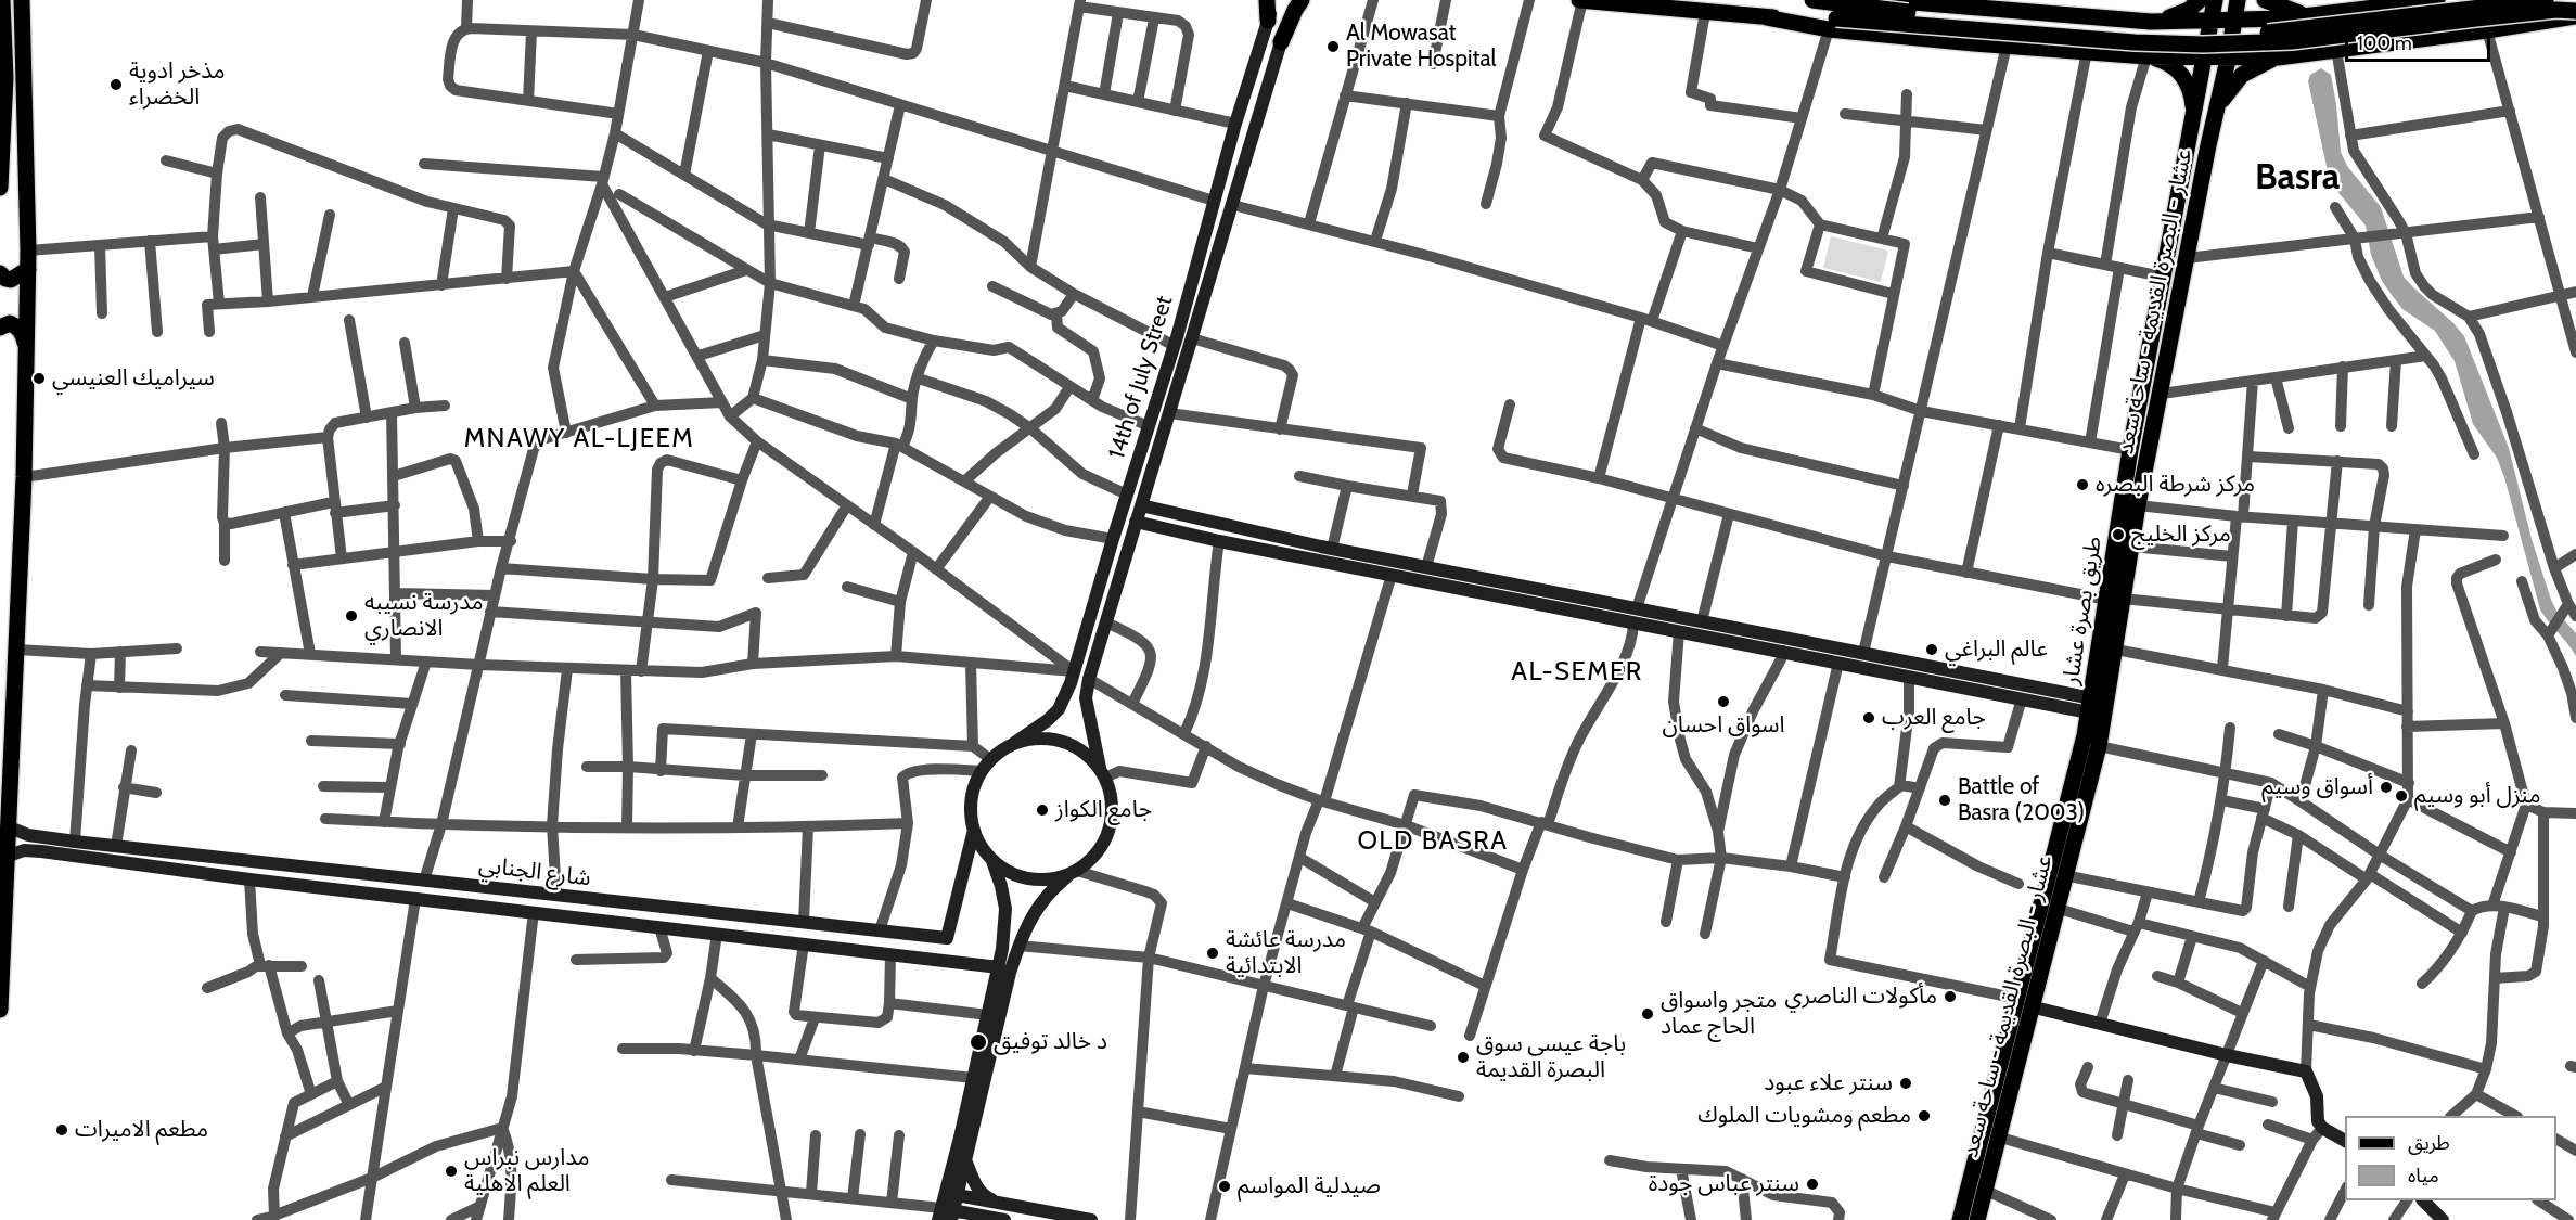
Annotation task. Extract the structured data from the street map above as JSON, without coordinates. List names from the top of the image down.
{
  "streets": {
    "main road": ["عشار - البصرة القديمة - ساحة سعد", "طريق بصرة عشار"],
    "street": ["14th of July Street", "شارع الجنابي"]
  },
  "crossings": [
    ["عشار - البصرة القديمة - ساحة سعد", "طريق بصرة عشار"],
    ["14th of July Street", "شارع الجنابي"]
  ],
  "districts": [
    "Basra",
    "MNAWY AL-LJEEM",
    "AL-SEMER",
    "OLD BASRA"
  ],
  "places": [
    "Al Mowasat Private Hospital",
    "مذخر ادوية الخضراء",
    "سيراميك العنيسي",
    "مركز شرطة البصره",
    "مركز الخليج",
    "مدرسة نسيبه الانصاري",
    "عالم البراغي",
    "اسواق احسان",
    "جامع العرب",
    "أسواق وسيم",
    "منزل أبو وسيم",
    "Battle of Basra (2003)",
    "جامع الكواز",
    "مدرسة عائشة الابتدائية",
    "مأكولات الناصري",
    "متجر واسواق الحاج عماد",
    "د خالد توفيق",
    "باجة عيسى سوق البصرة القديمة",
    "سنتر علاء عبود",
    "مطعم ومشويات الملوك",
    "مطعم الاميرات",
    "مدارس نبراس العلم الاهلية",
    "سنتر عباس جودة",
    "صيدلية المواسم"
  ],
  "legend": ["طريق", "مياه"],
  "scale_bar": "100 m"
}
